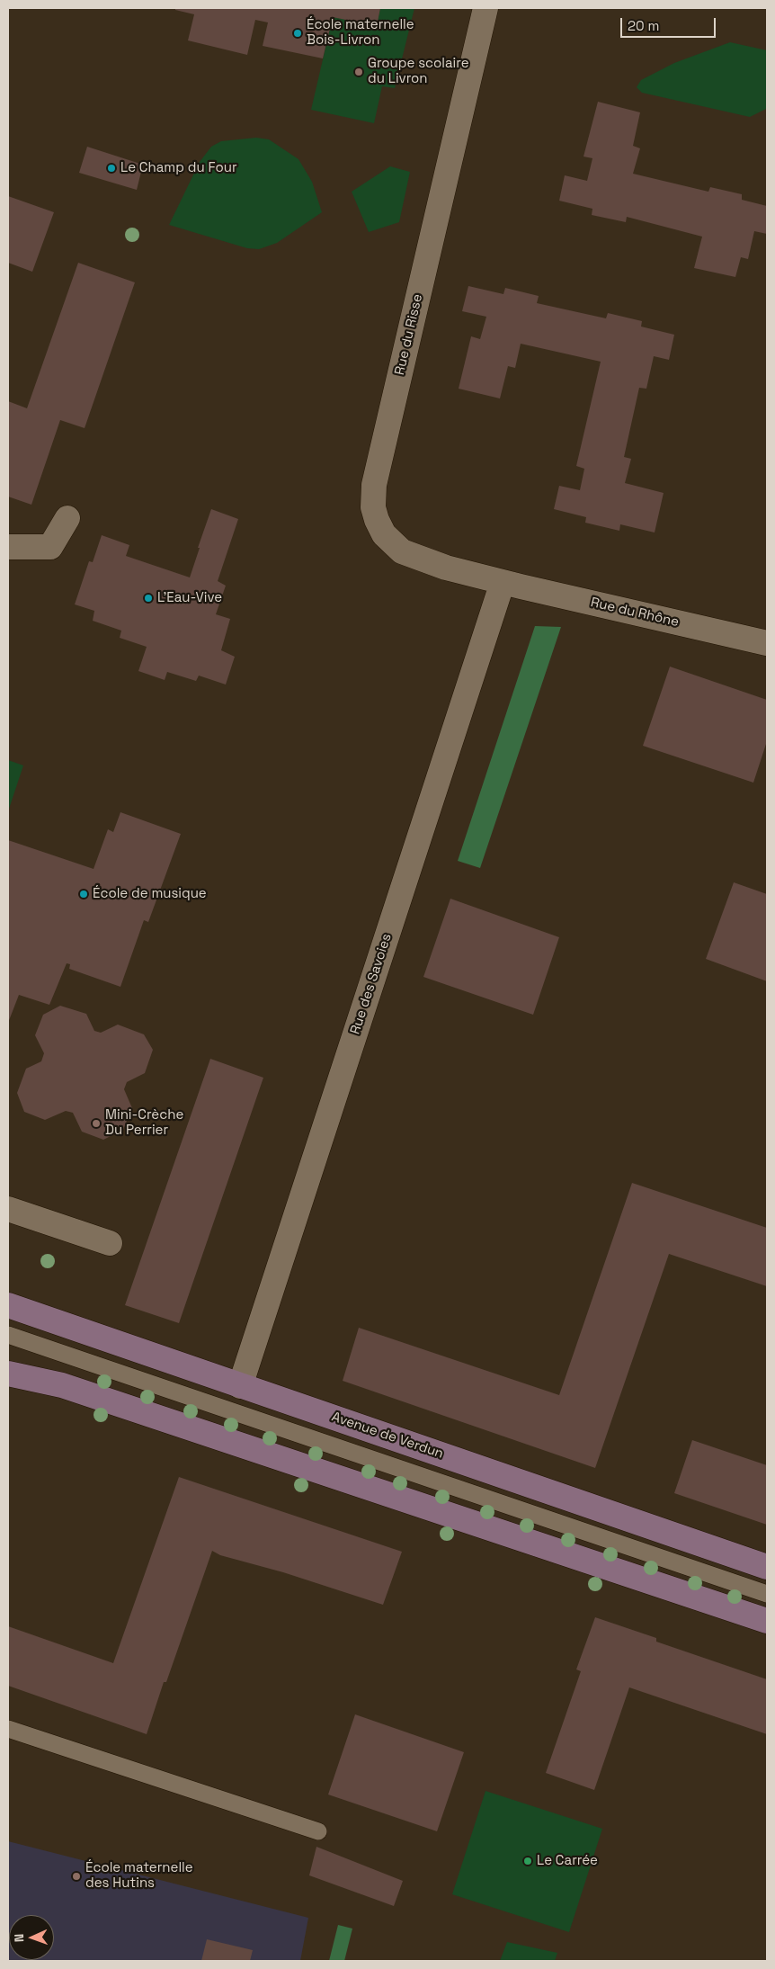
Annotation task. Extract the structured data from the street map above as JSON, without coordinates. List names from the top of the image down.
{
  "streets": {
    "street": [
      "Rue du Risse",
      "Rue du Rhône",
      "Rue des Savoies",
      "Avenue de Verdun"
    ]
  },
  "crossings": [
    ["Rue du Risse", "Rue du Rhône"],
    ["Rue du Risse", "Rue des Savoies"],
    ["Rue du Rhône", "Rue des Savoies"],
    ["Rue des Savoies", "Avenue de Verdun"]
  ],
  "places": [
    "École maternelle Bois-Livron",
    "Groupe scolaire du Livron",
    "Le Champ du Four",
    "L'Eau-Vive",
    "École de musique",
    "Mini-Crèche Du Perrier",
    "Le Carrée",
    "École maternelle des Hutins"
  ],
  "scale_bar": "20 m",
  "north": "left"
}
